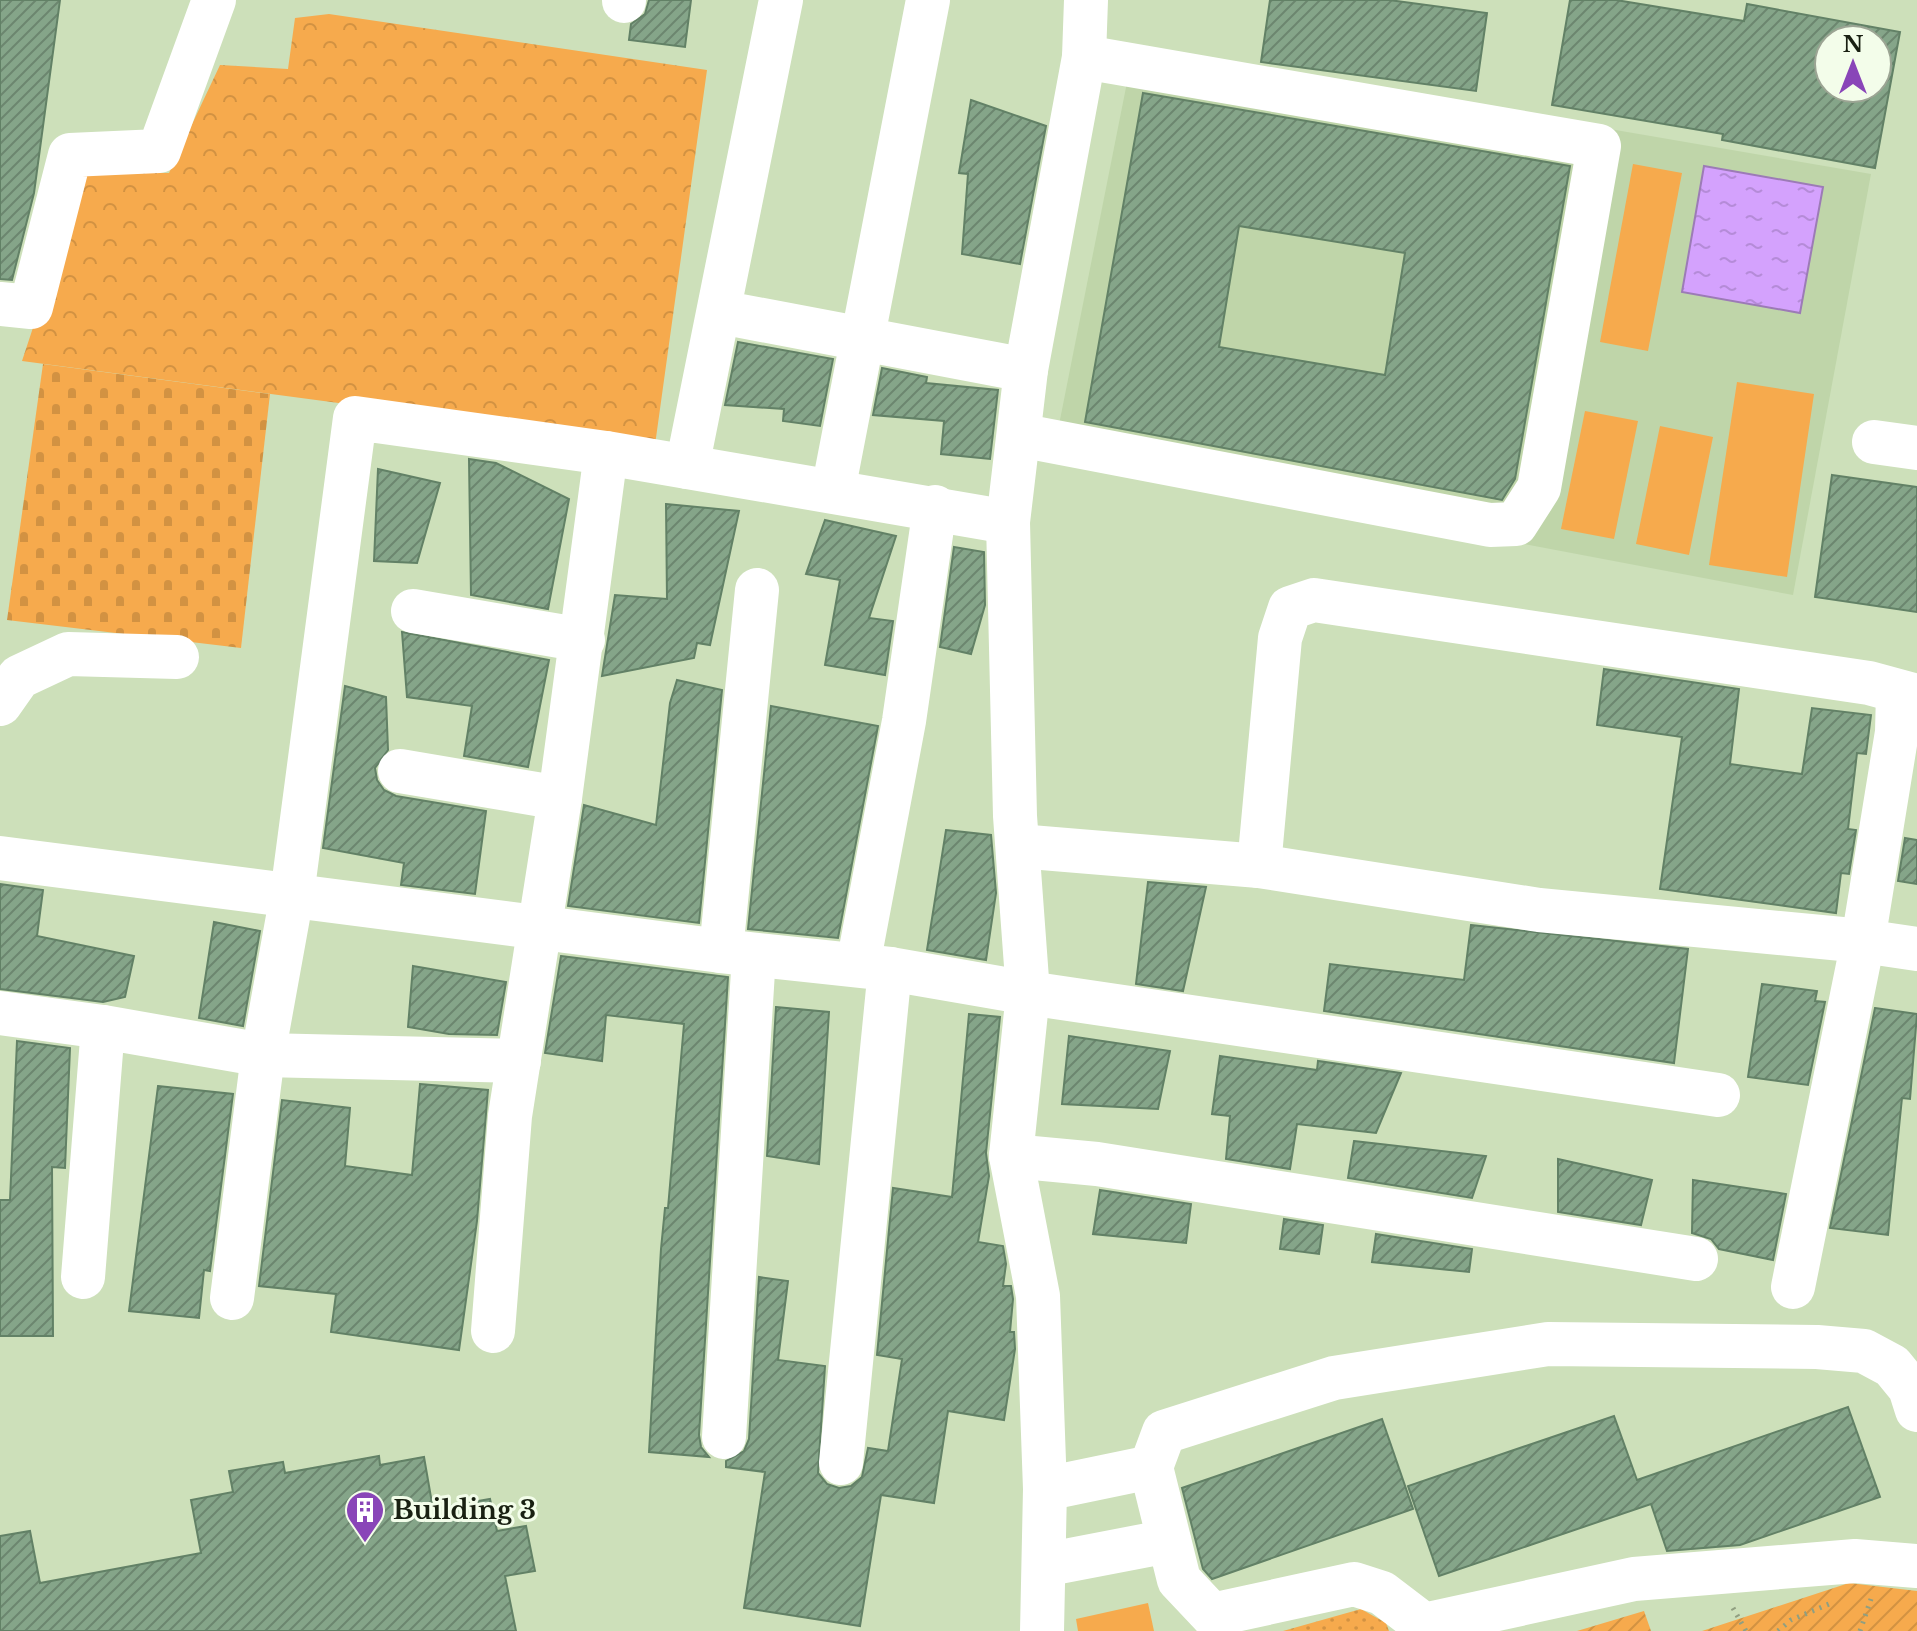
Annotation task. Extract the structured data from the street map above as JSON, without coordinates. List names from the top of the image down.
{
  "places": {
    "building": ["Building 3"]
  },
  "north": "top"
}
